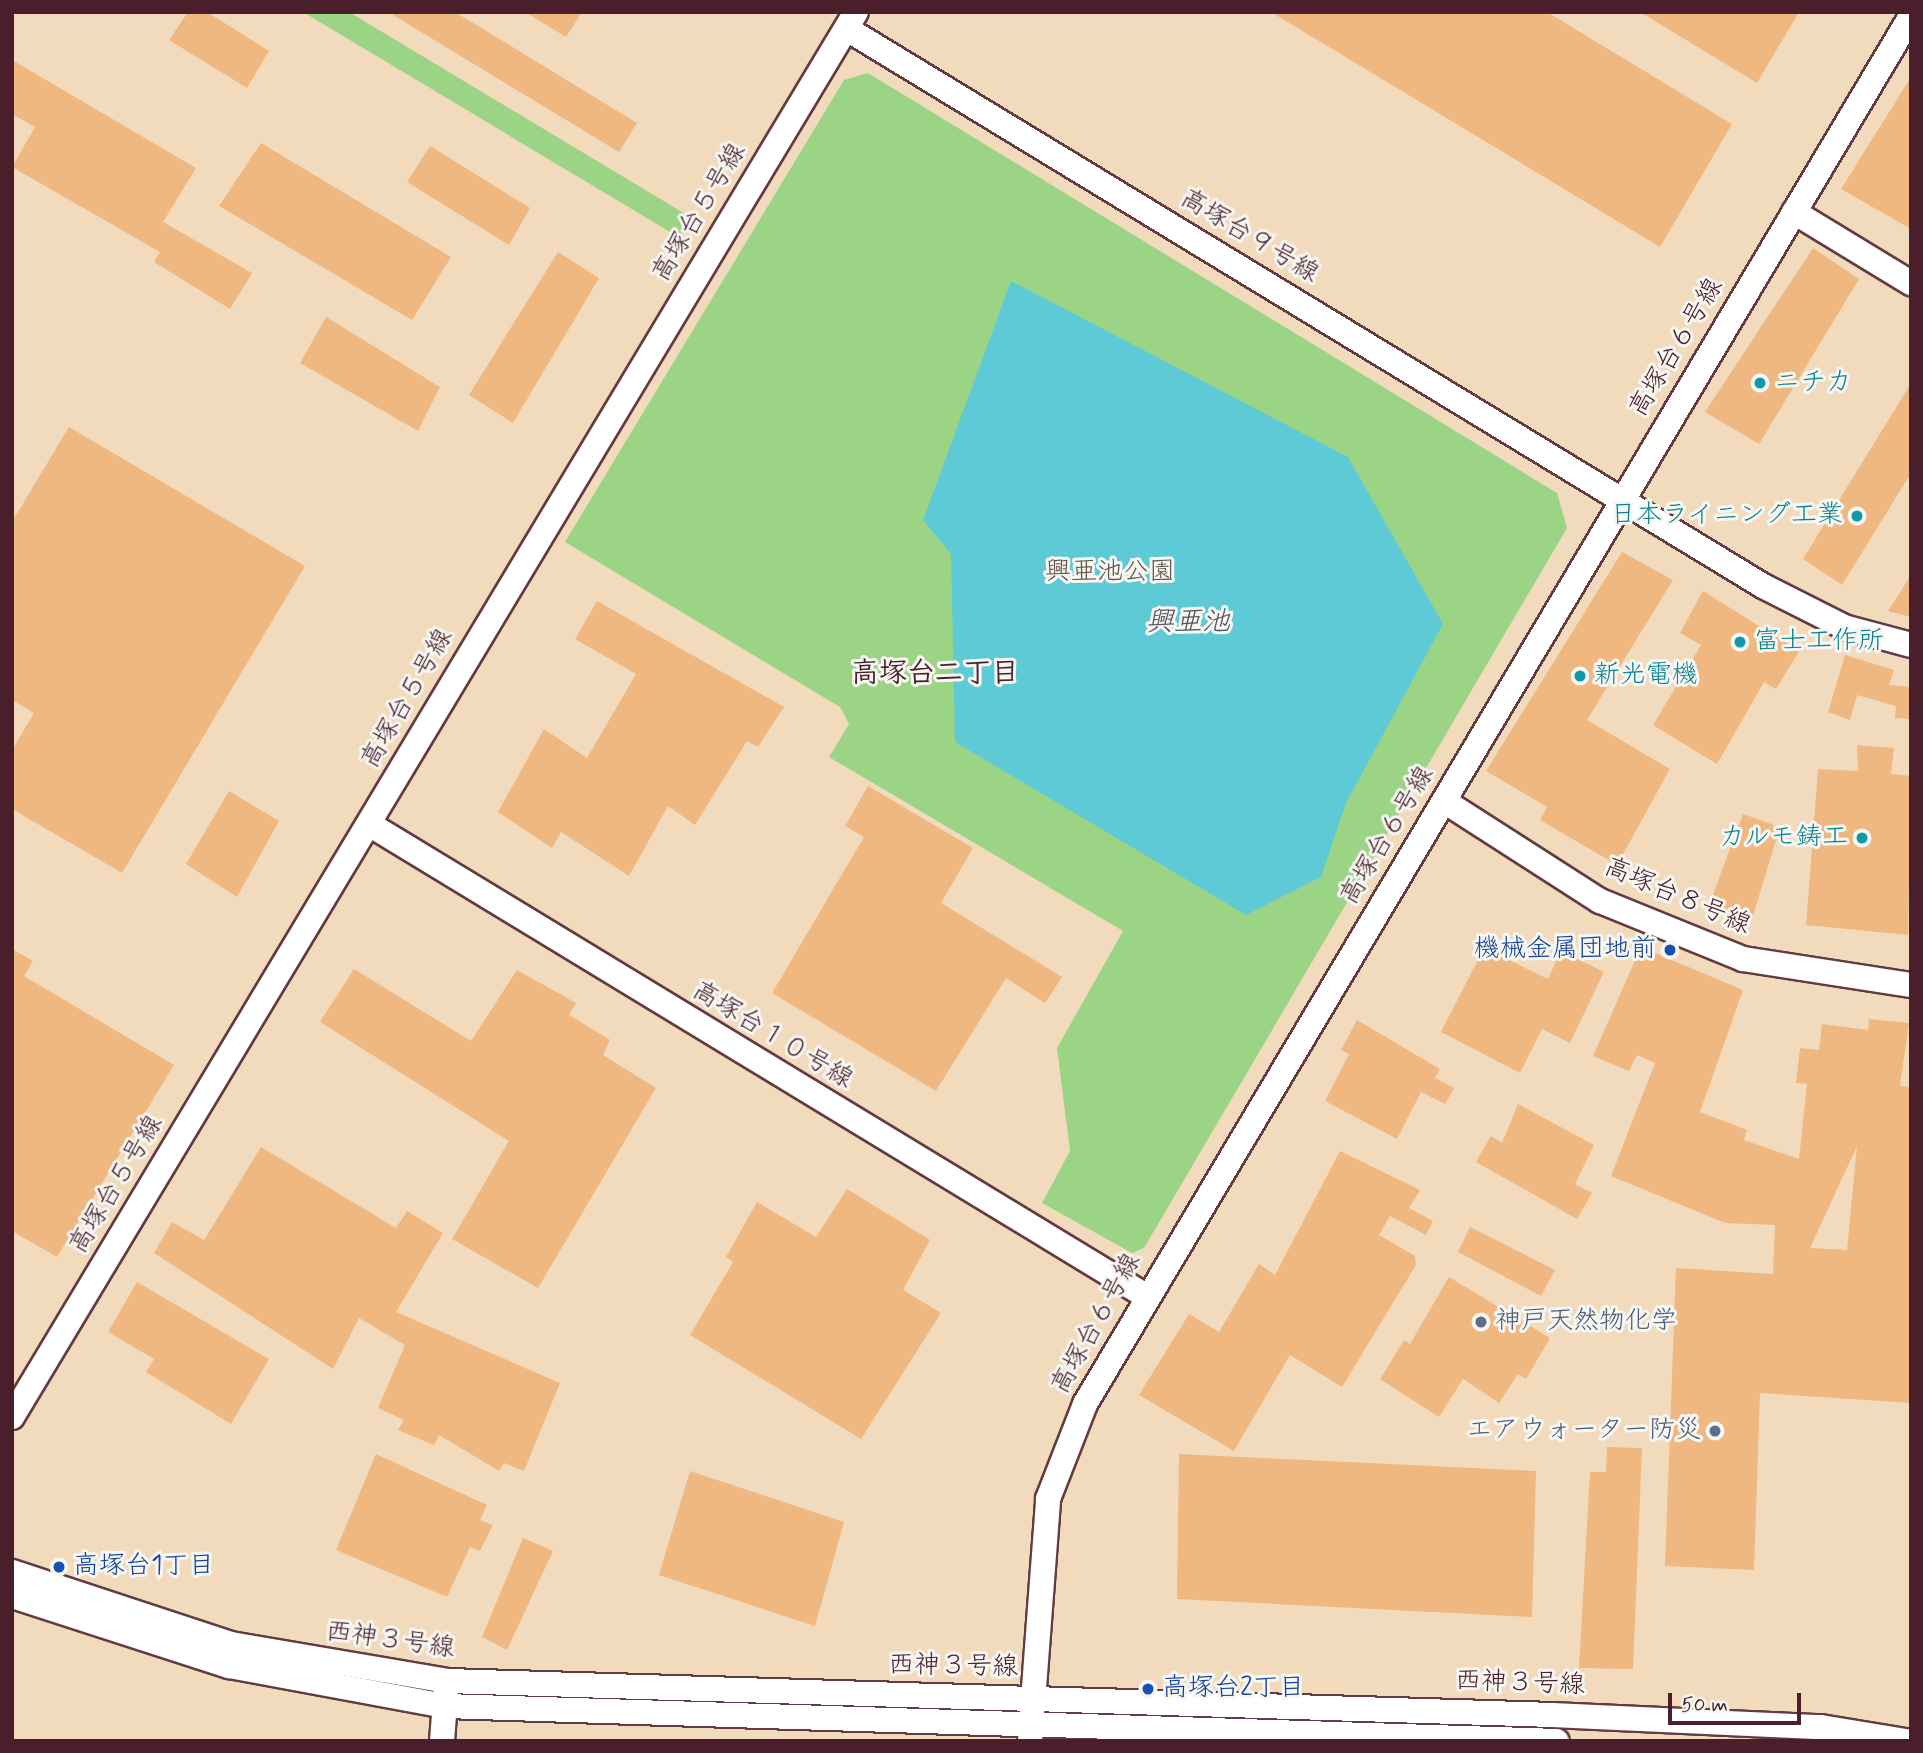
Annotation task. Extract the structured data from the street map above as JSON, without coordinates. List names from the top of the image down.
{
  "streets": {
    "street": [
      "高塚台５号線",
      "高塚台９号線",
      "高塚台６号線",
      "高塚台８号線",
      "高塚台１０号線",
      "西神３号線"
    ]
  },
  "crossings": [
    ["高塚台５号線", "高塚台９号線"],
    ["高塚台５号線", "高塚台１０号線"],
    ["高塚台９号線", "高塚台６号線"],
    ["高塚台６号線", "高塚台８号線"],
    ["高塚台６号線", "高塚台１０号線"],
    ["高塚台６号線", "西神３号線"]
  ],
  "districts": ["高塚台二丁目"],
  "water": ["興亜池"],
  "parks": ["興亜池公園"],
  "places": [
    "ニチカ",
    "日本ライニング工業",
    "富士工作所",
    "新光電機",
    "カルモ鋳工",
    "機械金属団地前",
    "神戸天然物化学",
    "エアウォーター防災",
    "高塚台1丁目",
    "高塚台2丁目"
  ],
  "scale_bar": "50 m"
}
